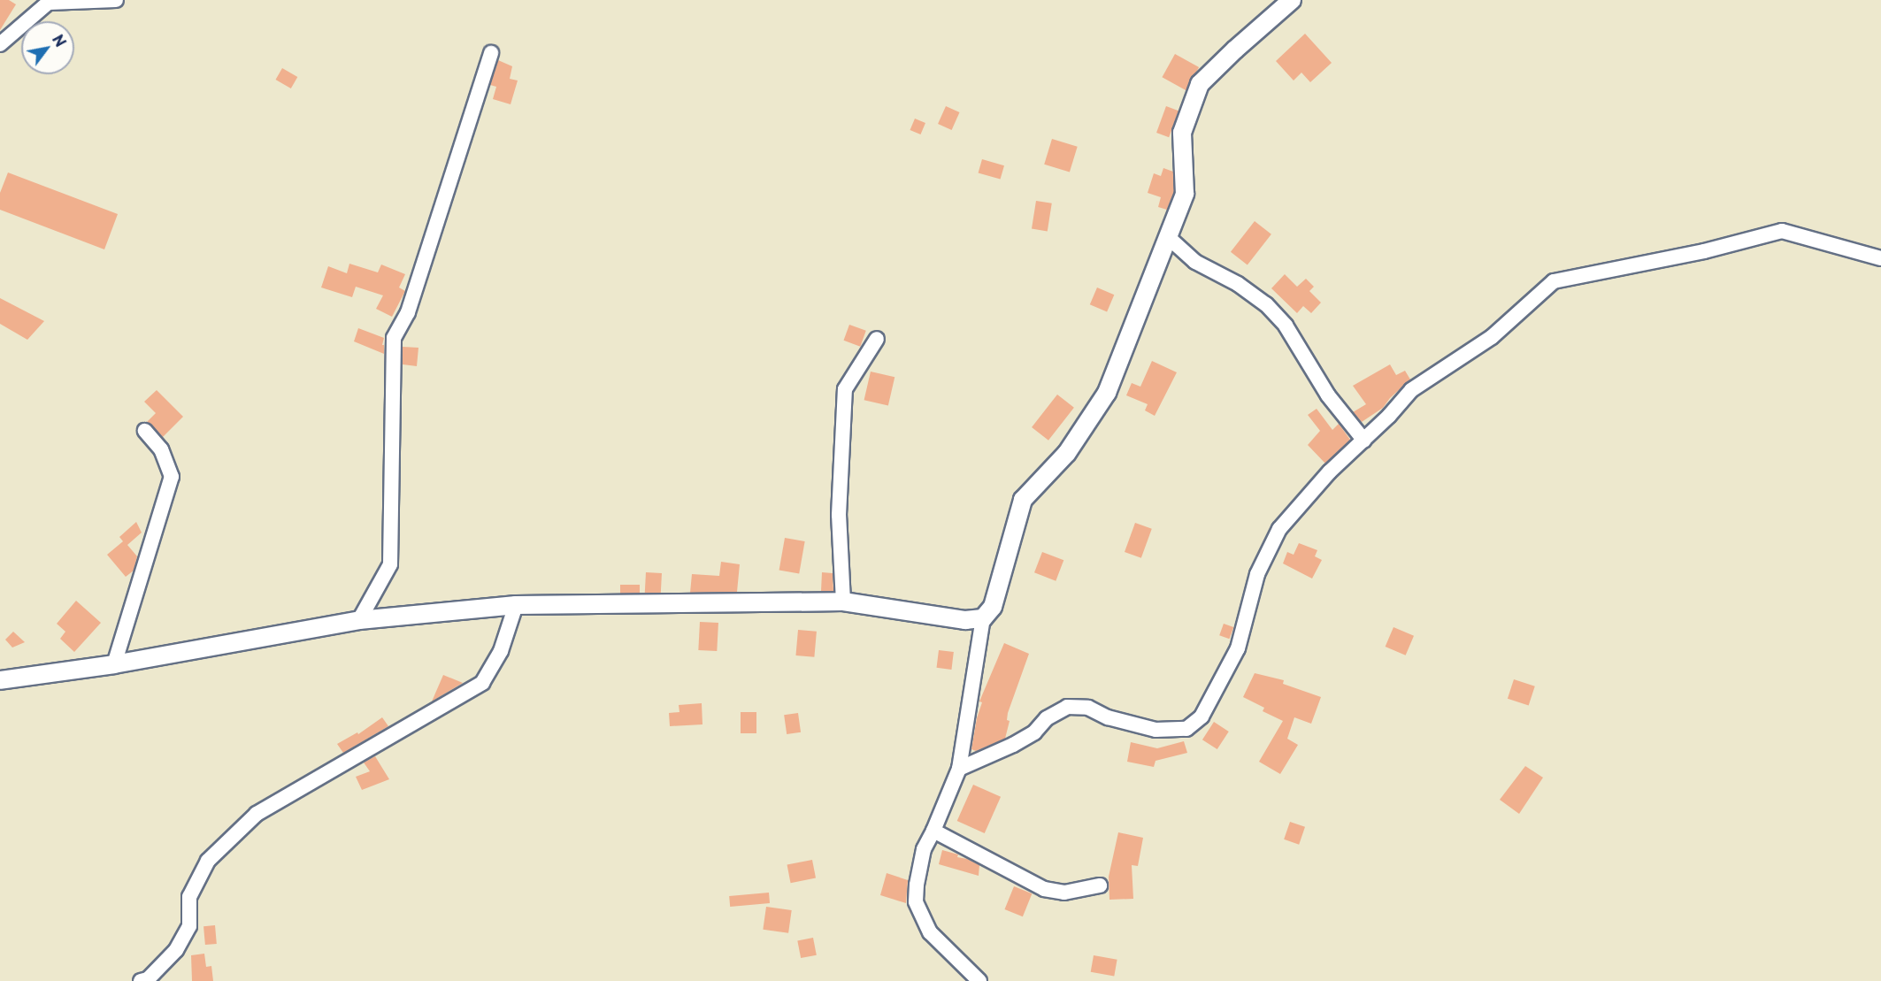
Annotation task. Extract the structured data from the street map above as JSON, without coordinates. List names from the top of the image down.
{
  "north": "top right"
}
